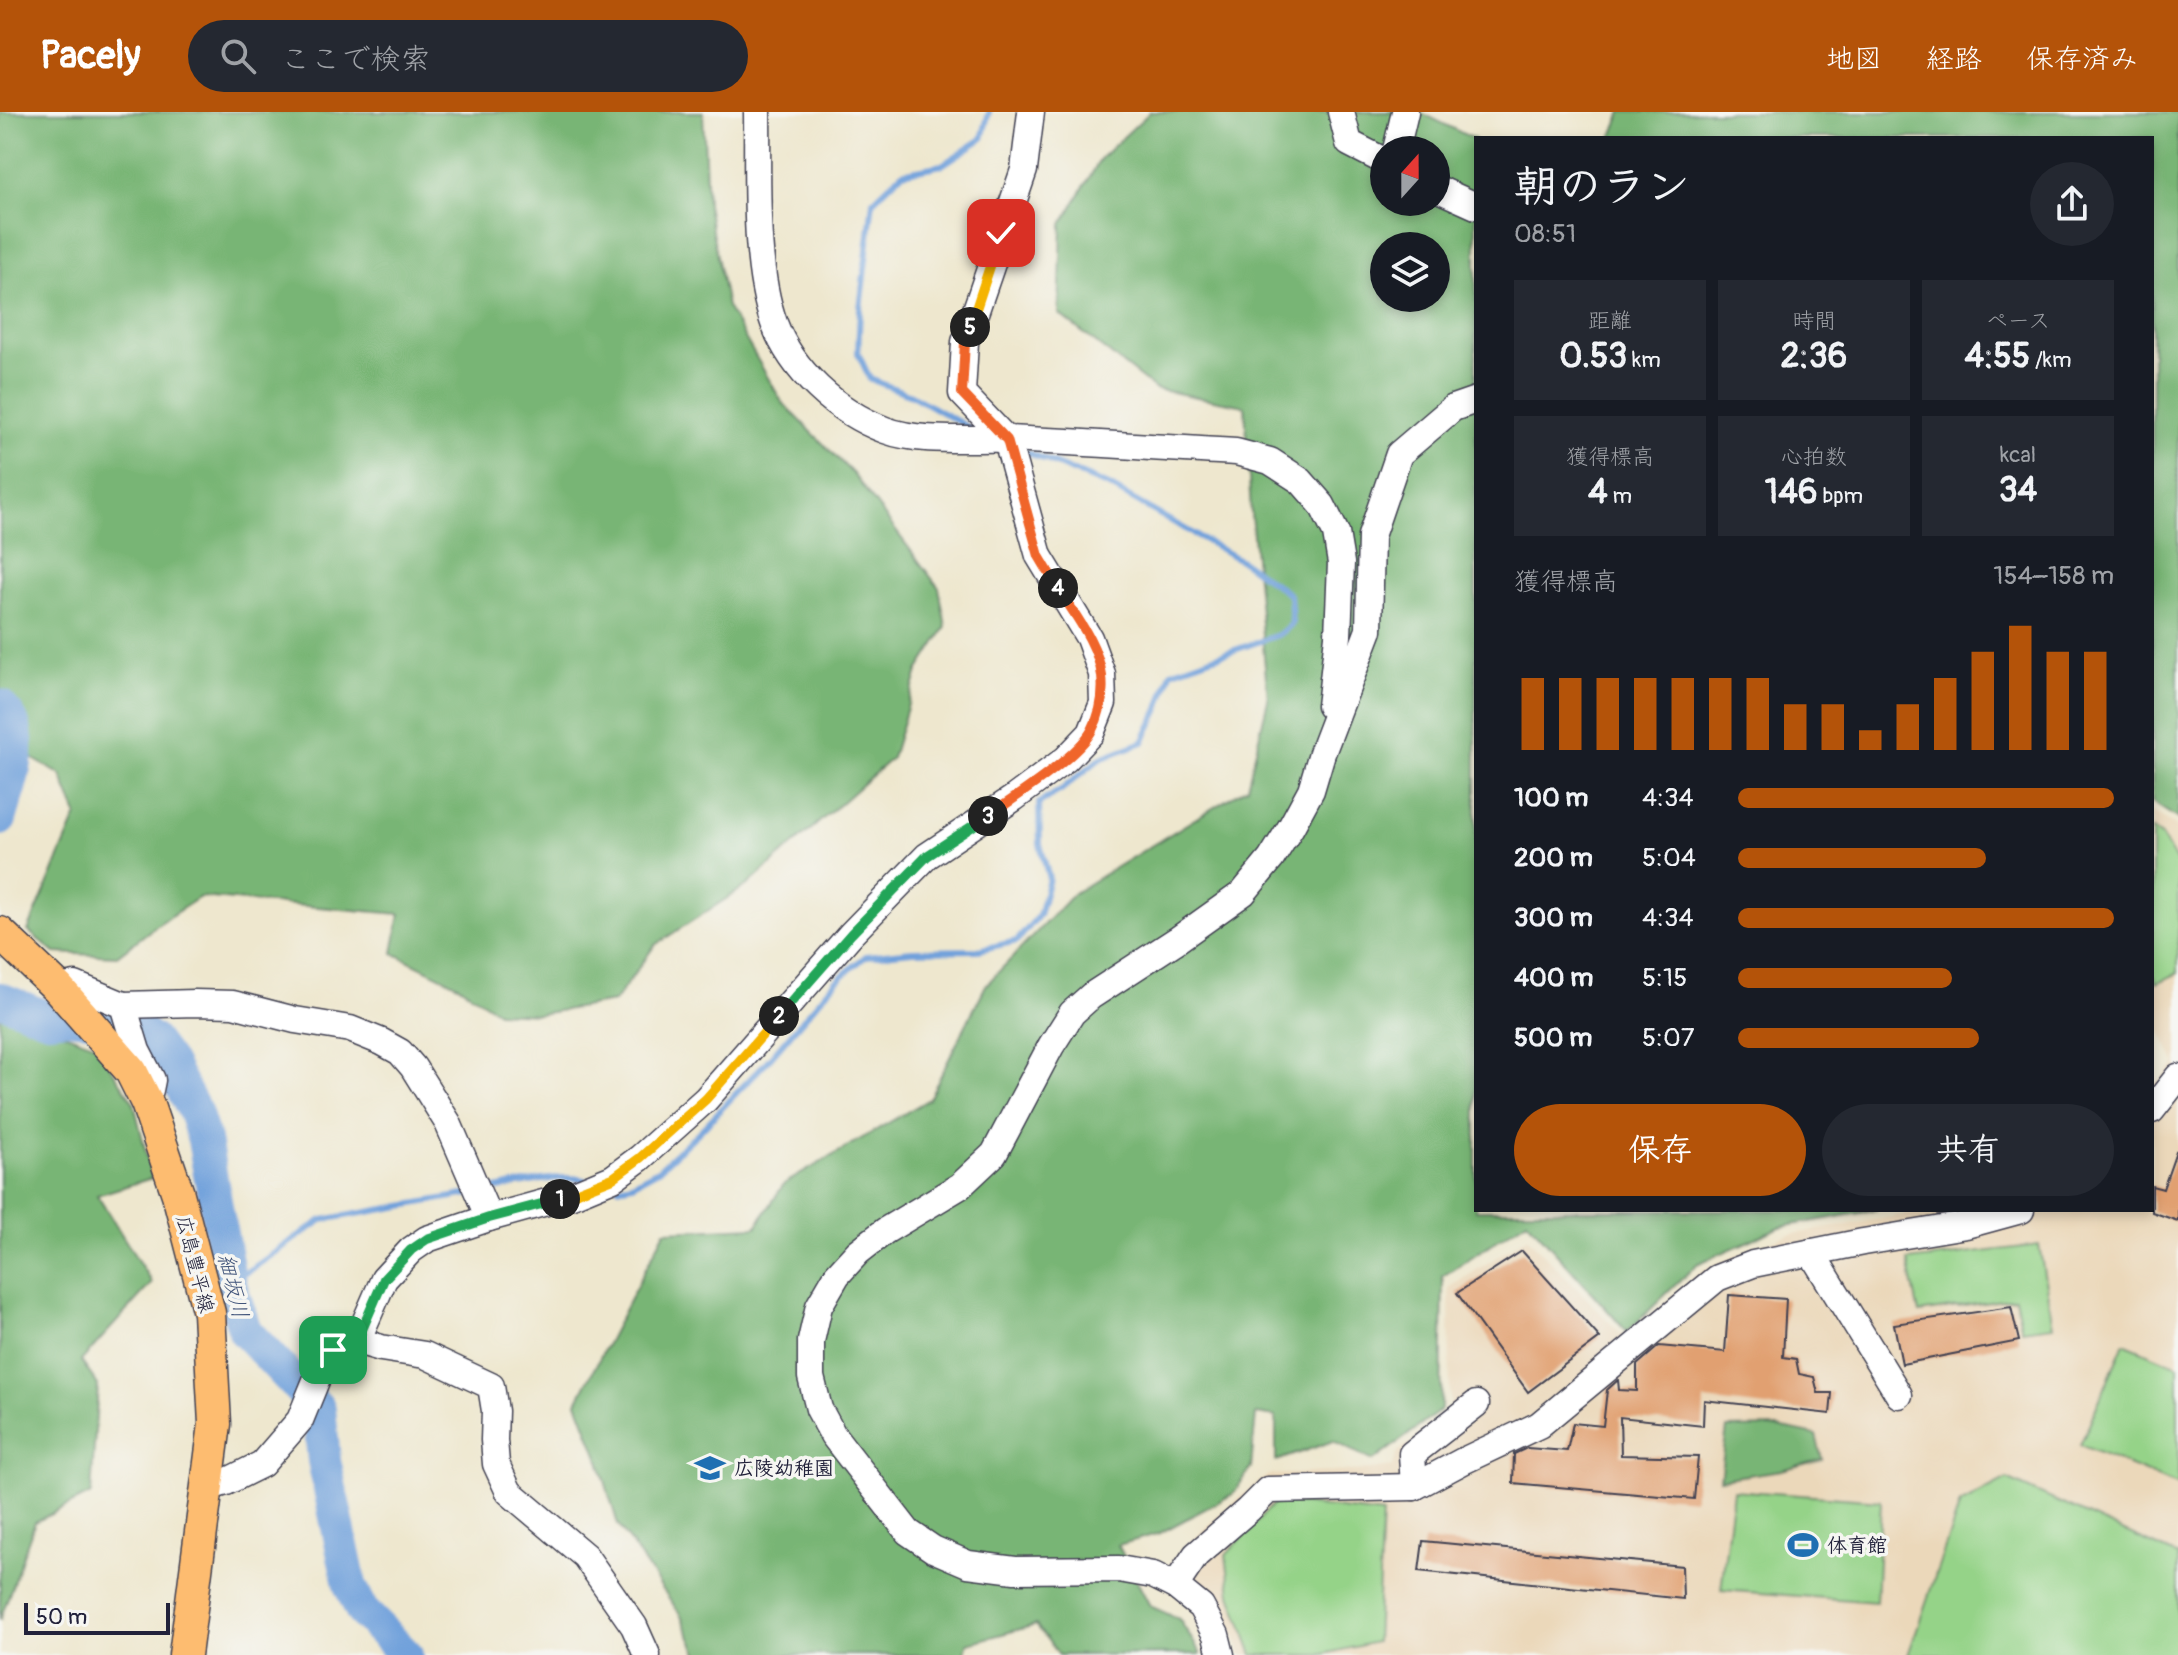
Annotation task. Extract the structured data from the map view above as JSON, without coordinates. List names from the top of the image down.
{
  "streets": {
    "main road": ["広島豊平線"]
  },
  "water": ["細坂川"],
  "places": {
    "school or university": ["広陵幼稚園"],
    "sports": ["体育館"]
  },
  "scale_bar": "50 m",
  "north": "top",
  "page": {
    "header": "Pacely",
    "search": "ここで検索",
    "nav": ["地図", "経路", "保存済み"],
    "heading": ["朝のラン", "08:51"],
    "stats": [
      ["距離", "0.53 km"],
      ["時間", "2:36"],
      ["ペース", "4:55 /km"],
      ["獲得標高", "4 m"],
      ["心拍数", "146 bpm"],
      ["kcal", "34"]
    ],
    "pins": [
      "5",
      "4",
      "3",
      "2",
      "1"
    ],
    "chart": ["獲得標高", "154–158 m"],
    "list": [
      {
        "name": "100 m",
        "note": "4:34"
      },
      {
        "name": "200 m",
        "note": "5:04"
      },
      {
        "name": "300 m",
        "note": "4:34"
      },
      {
        "name": "400 m",
        "note": "5:15"
      },
      {
        "name": "500 m",
        "note": "5:07"
      }
    ],
    "buttons": ["保存", "共有"],
    "scale": "50 m"
  }
}
